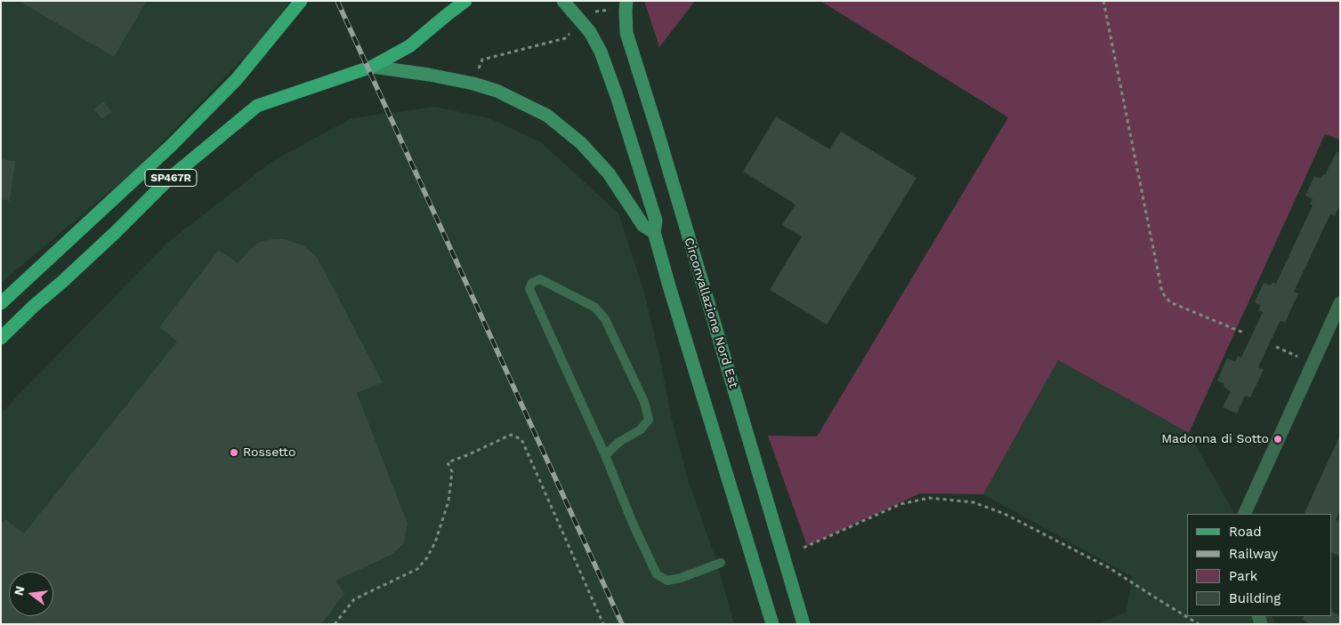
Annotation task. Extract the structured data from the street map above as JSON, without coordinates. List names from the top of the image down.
{
  "streets": {
    "main road": ["SP467R", "Circonvallazione Nord Est"]
  },
  "places": ["Madonna di Sotto", "Rossetto"],
  "legend": [
    "Road",
    "Railway",
    "Park",
    "Building"
  ],
  "north": "left"
}
